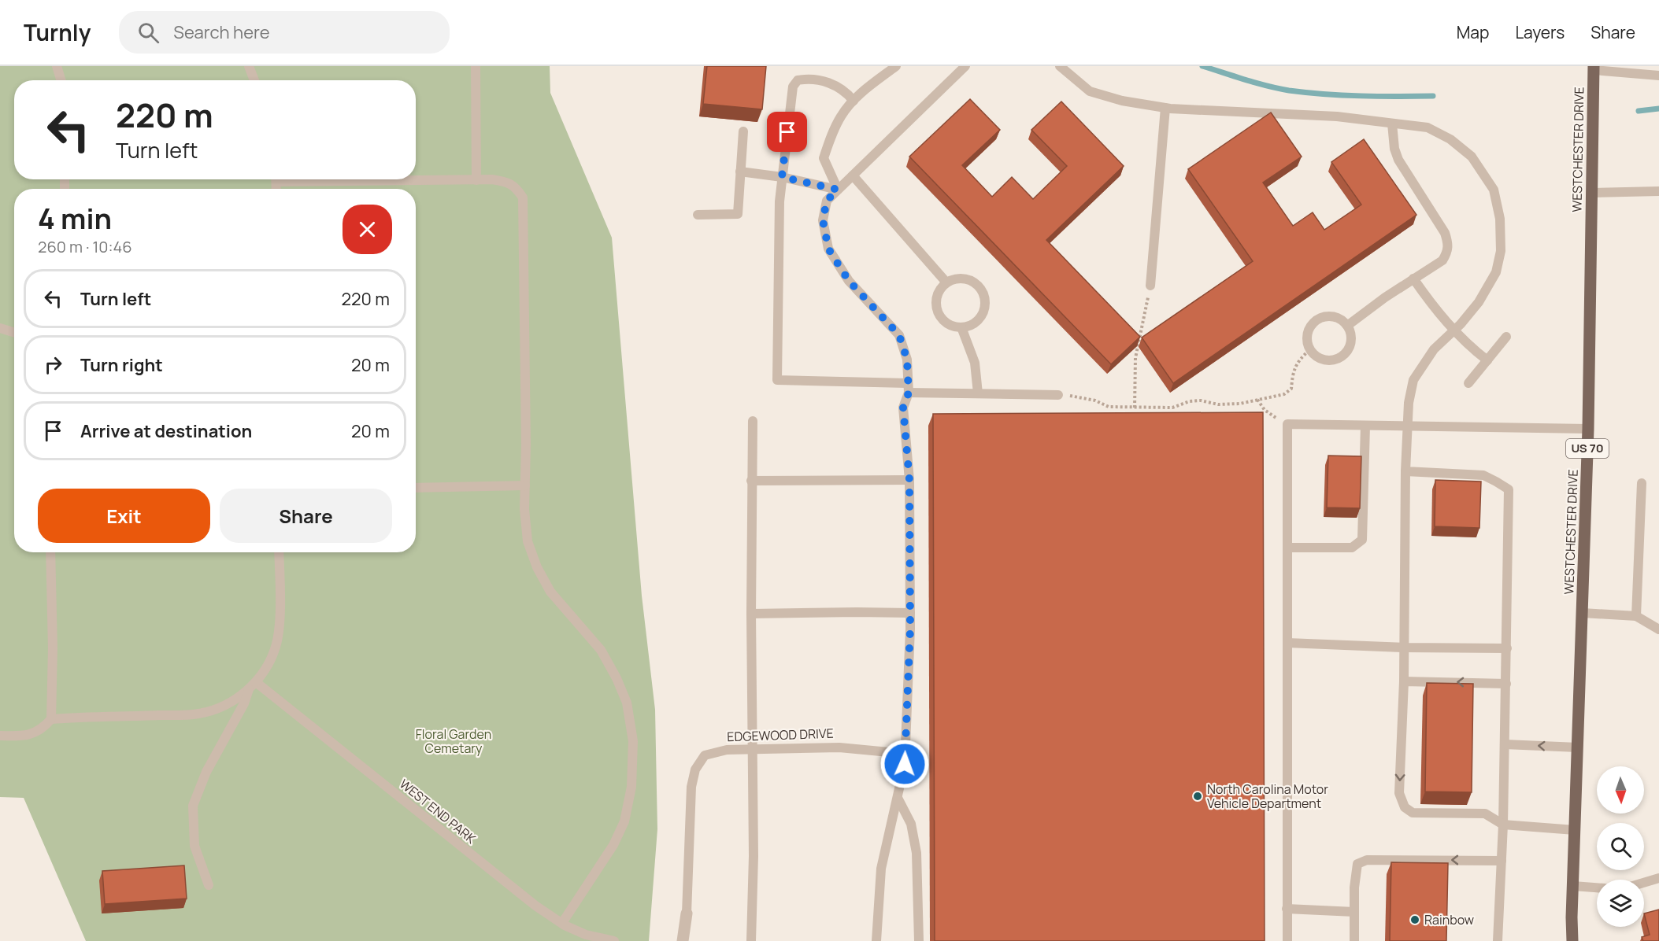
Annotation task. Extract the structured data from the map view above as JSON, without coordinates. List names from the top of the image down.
{
  "streets": {
    "main road": ["WESTCHESTER DRIVE", "US 70"],
    "street": ["EDGEWOOD DRIVE"],
    "lane": ["WEST END PARK"]
  },
  "parks": ["Floral Garden Cemetary"],
  "places": ["North Carolina Motor Vehicle Department", "Rainbow"],
  "north": "bottom",
  "page": {
    "header": "Turnly",
    "search": "Search here",
    "nav": ["Map", "Layers", "Share"],
    "turn": ["220 m", "Turn left"],
    "heading": ["4 min", "260 m · 10:46"],
    "list": [
      {
        "name": "Turn left",
        "value": "220 m"
      },
      {
        "name": "Turn right",
        "value": "20 m"
      },
      {
        "name": "Arrive at destination",
        "value": "20 m"
      }
    ],
    "buttons": ["Exit", "Share"]
  }
}
